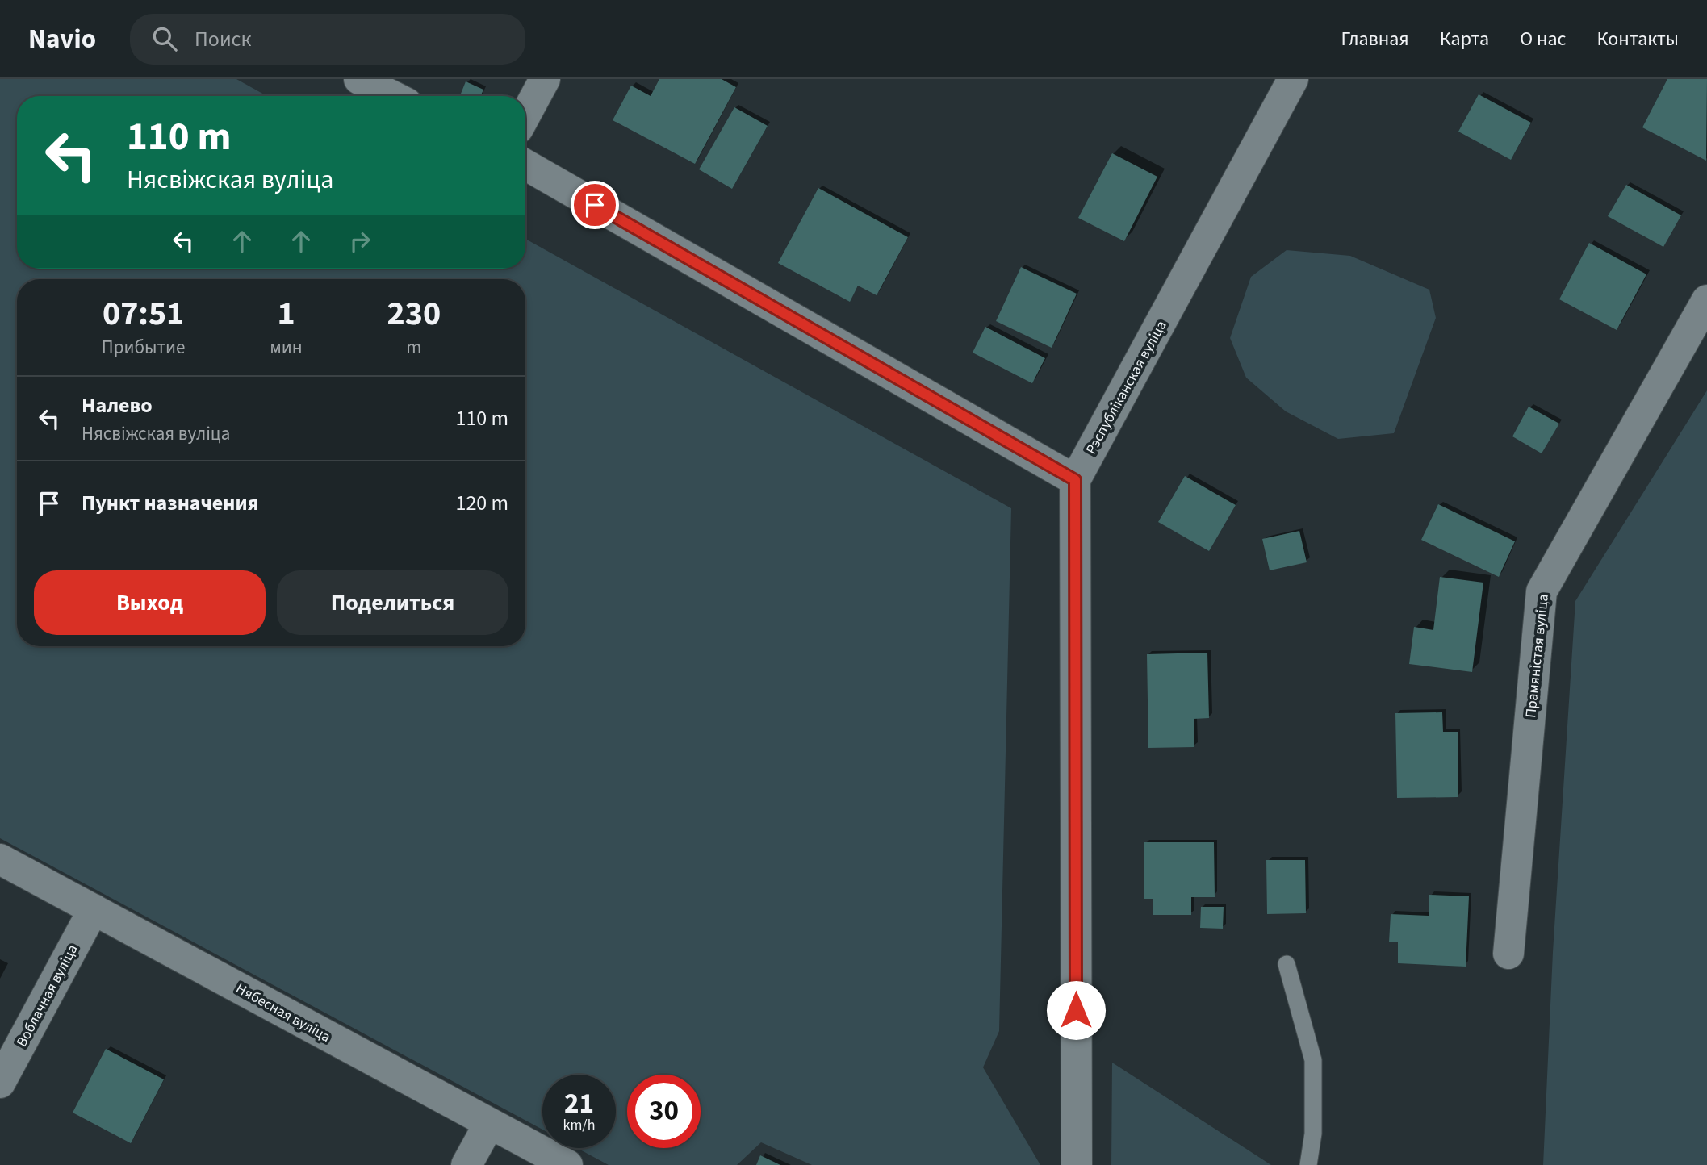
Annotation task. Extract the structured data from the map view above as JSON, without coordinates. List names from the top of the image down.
{
  "streets": {
    "street": [
      "Рэспубліканская вуліца",
      "Прамяністая вуліца",
      "Воблачная вуліца",
      "Нябесная вуліца"
    ]
  },
  "crossings": [
    ["Воблачная вуліца", "Нябесная вуліца"]
  ],
  "page": {
    "header": "Navio",
    "search": "Поиск",
    "nav": [
      "Главная",
      "Карта",
      "О нас",
      "Контакты"
    ],
    "turn": ["110 m", "Нясвіжская вуліца"],
    "eta": [
      "07:51",
      "Прибытие",
      "1",
      "мин",
      "230",
      "m"
    ],
    "list": [
      {
        "name": "Налево",
        "note": "Нясвіжская вуліца",
        "value": "110 m"
      },
      {
        "name": "Пункт назначения",
        "value": "120 m"
      }
    ],
    "buttons": ["Выход", "Поделиться"],
    "speed": "21 km/h",
    "limit": "30"
  }
}
